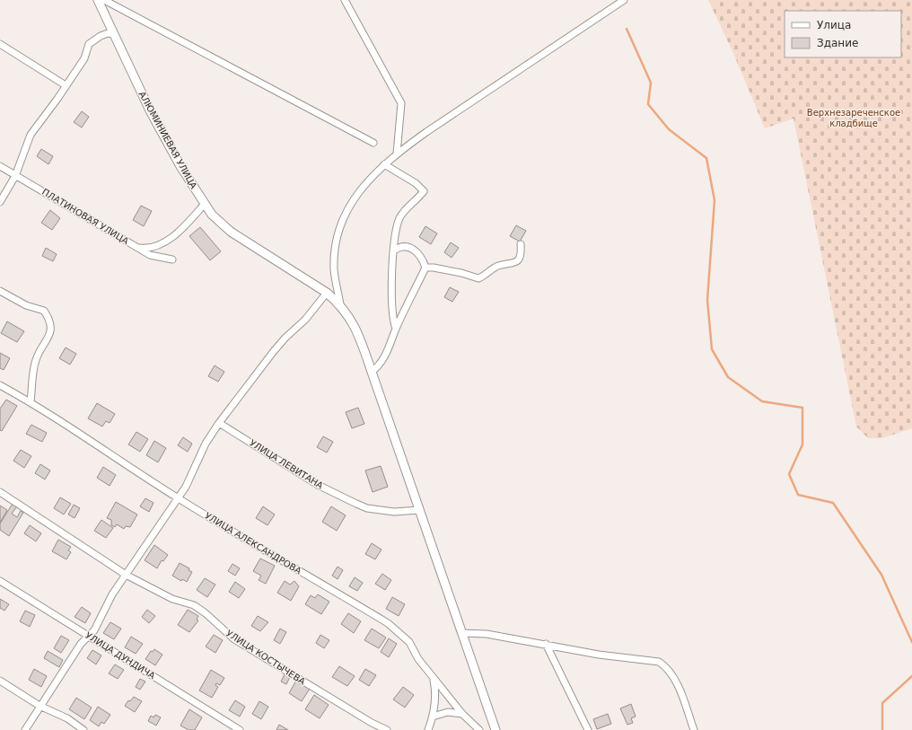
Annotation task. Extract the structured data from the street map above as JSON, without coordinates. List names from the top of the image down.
{
  "streets": {
    "street": [
      "АЛЮМИНИЕВАЯ УЛИЦА",
      "ПЛАТИНОВАЯ УЛИЦА",
      "УЛИЦА ЛЕВИТАНА",
      "УЛИЦА АЛЕКСАНДРОВА",
      "УЛИЦА ДУНДИЧА",
      "УЛИЦА КОСТЫЧЕВА"
    ]
  },
  "parks": ["Верхнезареченское кладбище"],
  "legend": ["Улица", "Здание"]
}
